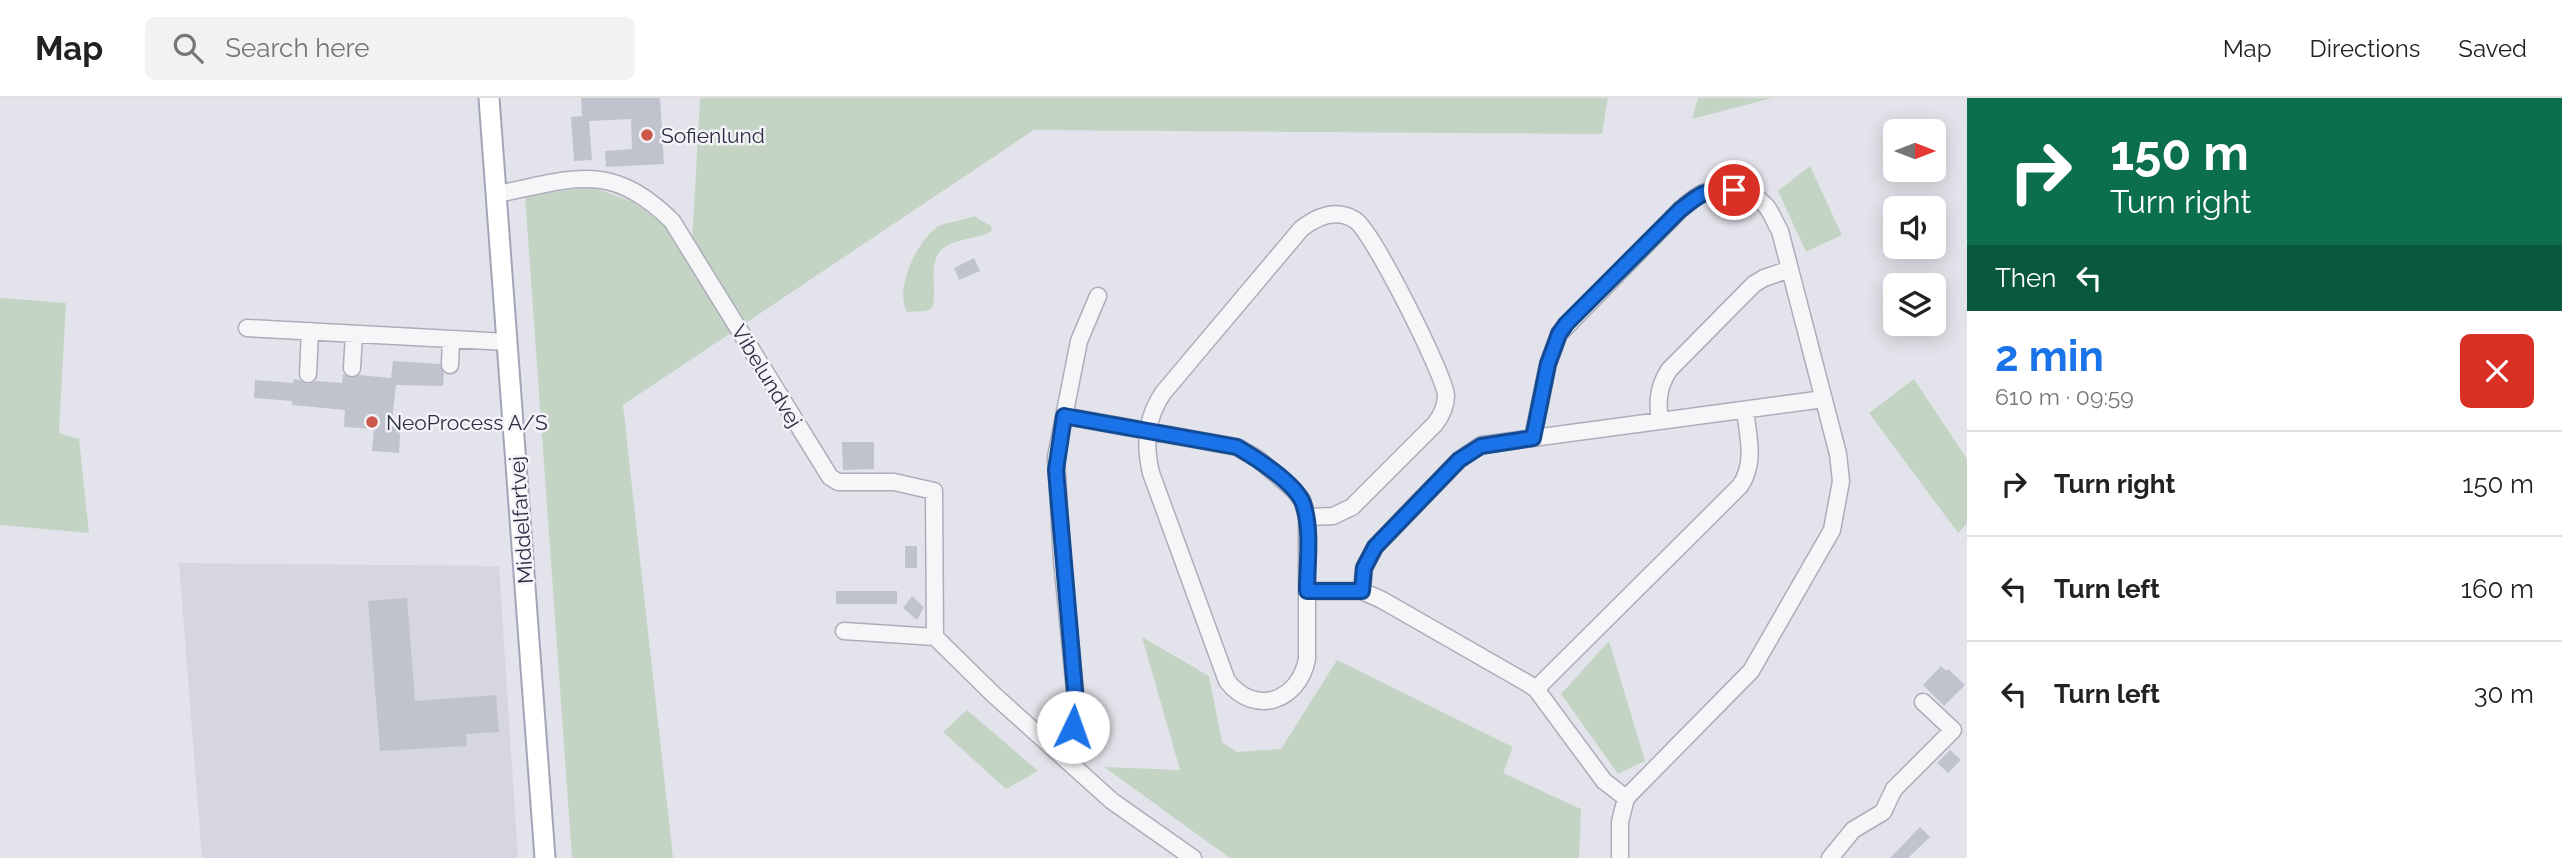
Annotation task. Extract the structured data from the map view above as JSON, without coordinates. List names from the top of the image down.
{
  "streets": {
    "main road": ["Middelfartvej"],
    "street": ["Vibelundvej"]
  },
  "crossings": [
    ["Vibelundvej", "Middelfartvej"]
  ],
  "places": ["Sofienlund", "NeoProcess A/S"],
  "north": "right",
  "page": {
    "header": "Map",
    "search": "Search here",
    "nav": ["Map", "Directions", "Saved"],
    "turn": ["150 m", "Turn right"],
    "then": "Then",
    "heading": ["2 min", "610 m · 09:59"],
    "list": [
      {
        "name": "Turn right",
        "value": "150 m"
      },
      {
        "name": "Turn left",
        "value": "160 m"
      },
      {
        "name": "Turn left",
        "value": "30 m"
      }
    ]
  }
}
